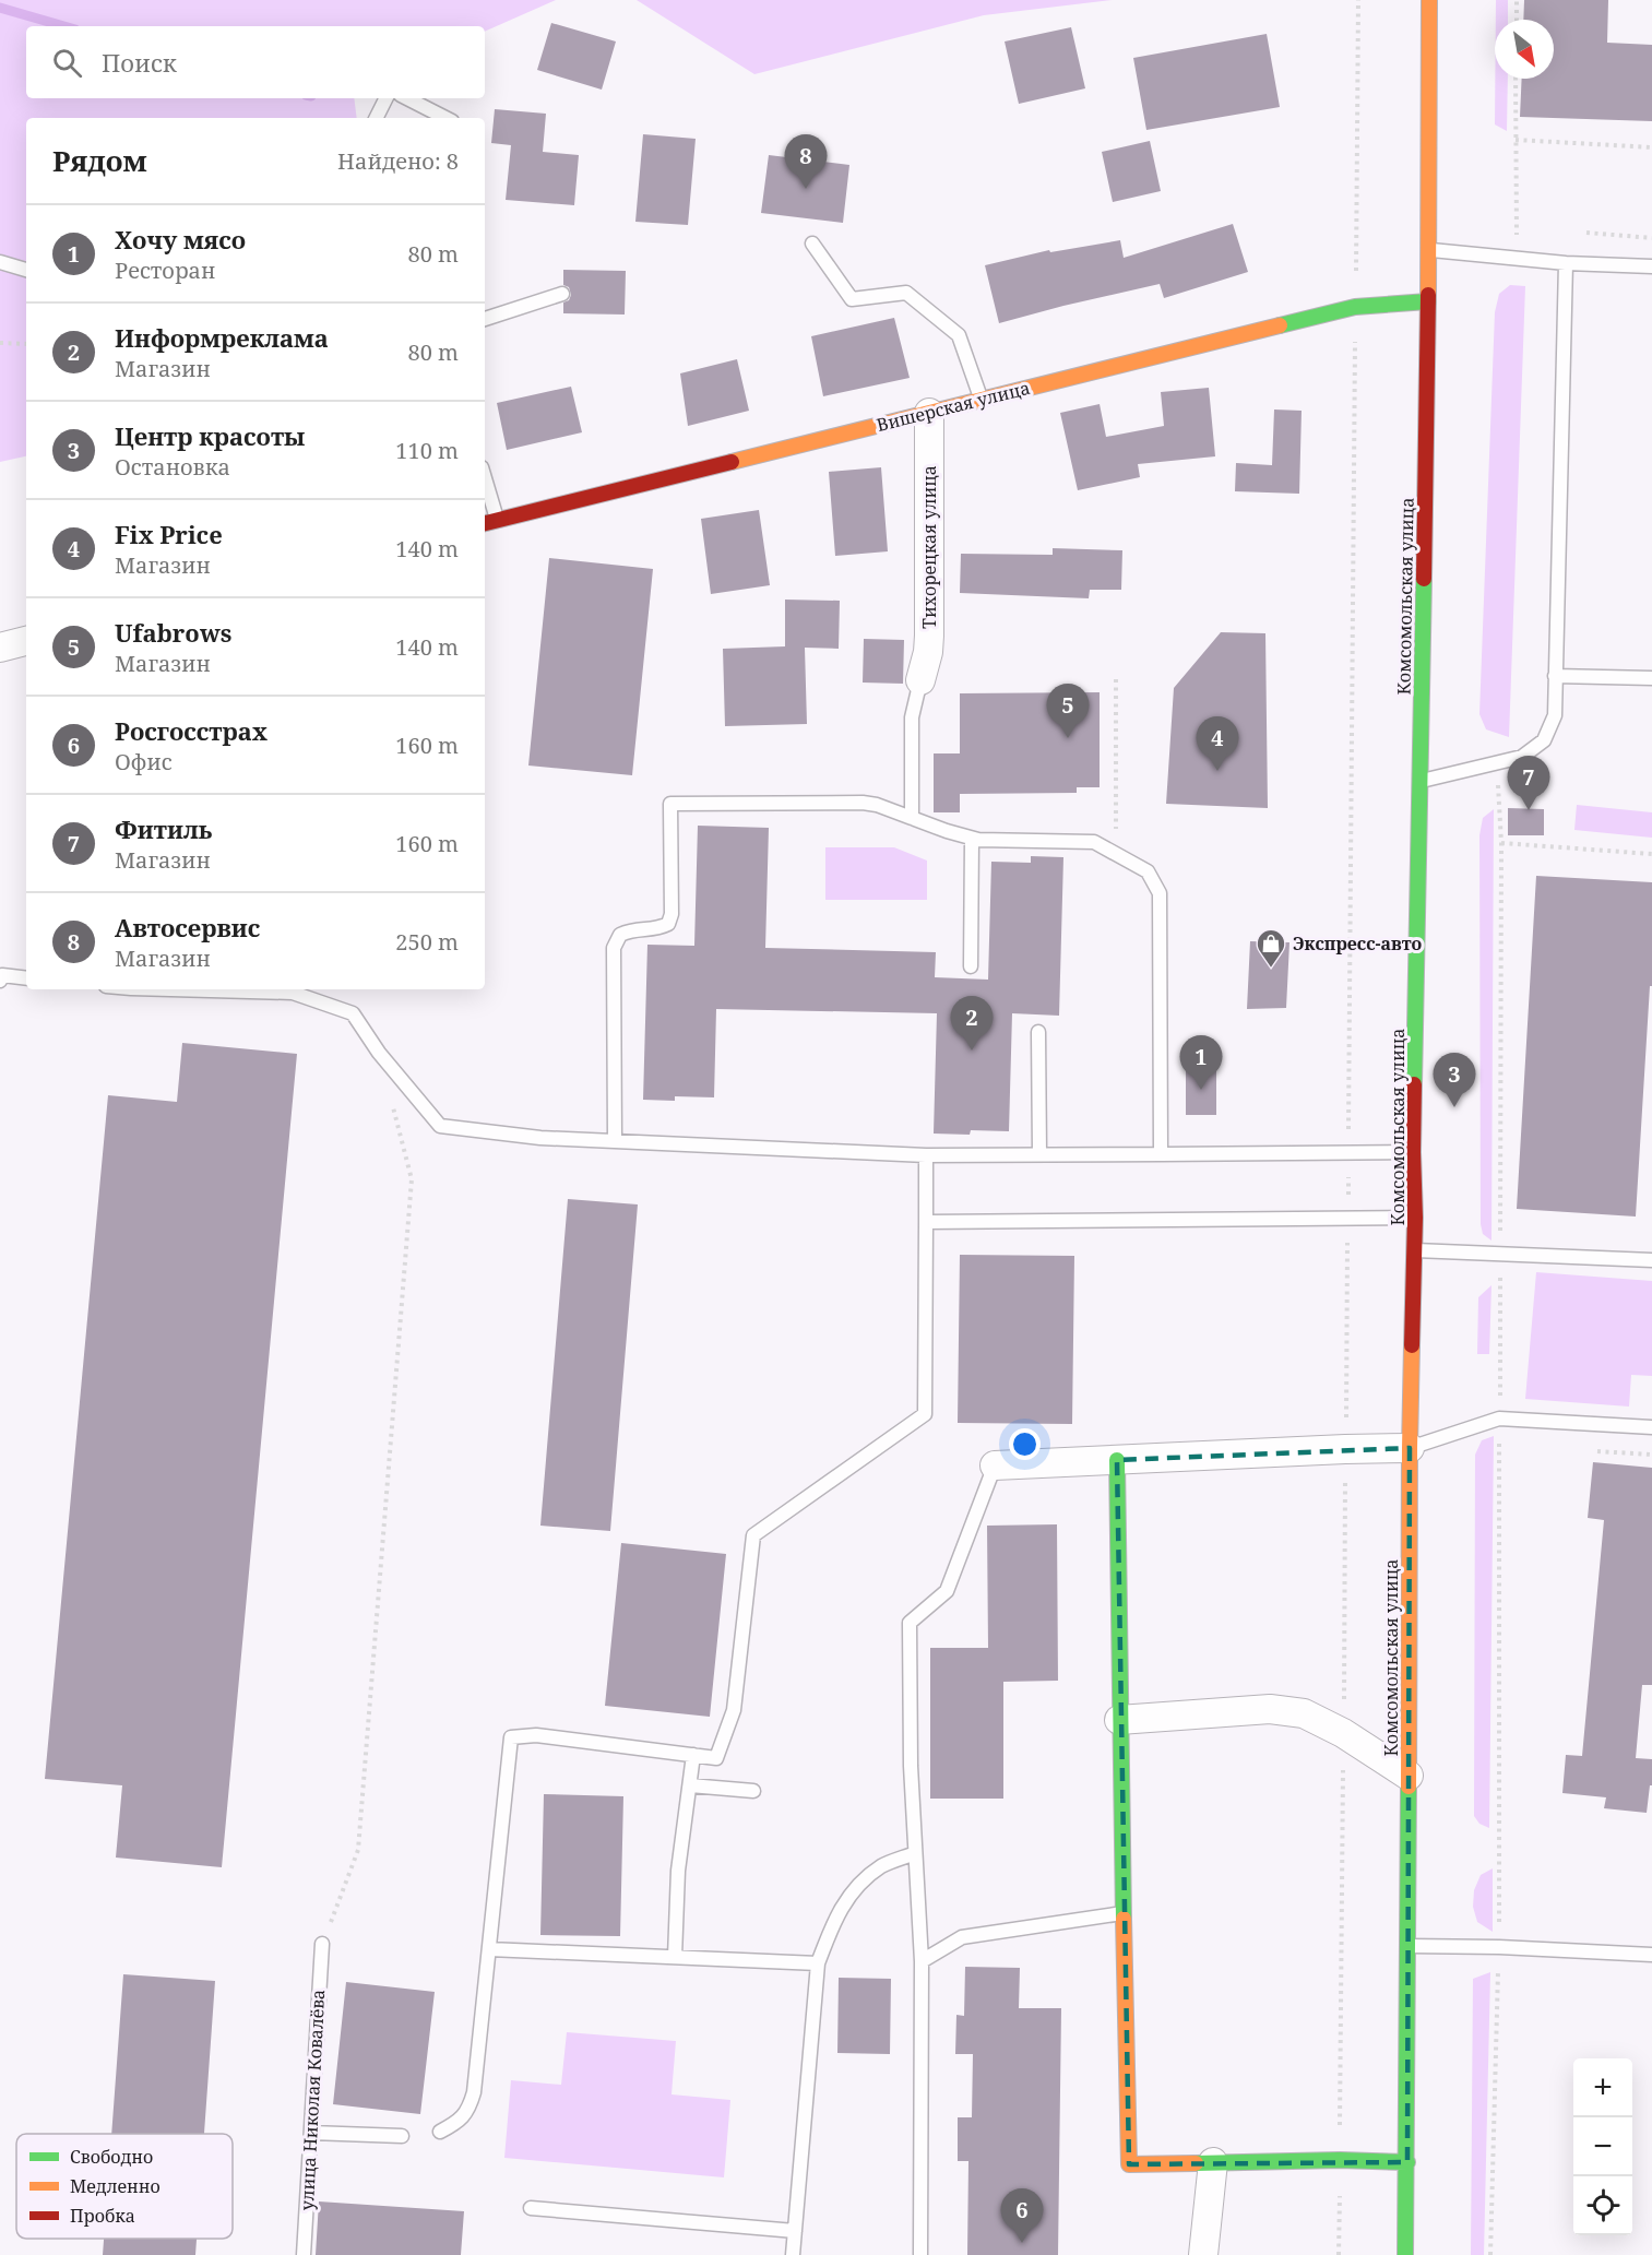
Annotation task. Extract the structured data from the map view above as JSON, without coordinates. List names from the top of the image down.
{
  "streets": {
    "main road": ["Вишерская улица", "Комсомольская улица"],
    "street": ["Тихорецкая улица"],
    "lane": ["улица Николая Ковалёва"]
  },
  "crossings": [
    ["Вишерская улица", "Тихорецкая улица"],
    ["Вишерская улица", "Комсомольская улица"]
  ],
  "places": {
    "shop": ["Экспресс-авто"]
  },
  "legend": ["Свободно", "Медленно", "Пробка"],
  "north": "bottom right",
  "page": {
    "search": "Поиск",
    "heading": ["Рядом", "Найдено: 8"],
    "pins": [
      "8",
      "5",
      "4",
      "7",
      "2",
      "1",
      "3",
      "6"
    ],
    "list": [
      {
        "mark": "1",
        "name": "Хочу мясо",
        "note": "Ресторан",
        "value": "80 m"
      },
      {
        "mark": "2",
        "name": "Информреклама",
        "note": "Магазин",
        "value": "80 m"
      },
      {
        "mark": "3",
        "name": "Центр красоты",
        "note": "Остановка",
        "value": "110 m"
      },
      {
        "mark": "4",
        "name": "Fix Price",
        "note": "Магазин",
        "value": "140 m"
      },
      {
        "mark": "5",
        "name": "Ufabrows",
        "note": "Магазин",
        "value": "140 m"
      },
      {
        "mark": "6",
        "name": "Росгосстрах",
        "note": "Офис",
        "value": "160 m"
      },
      {
        "mark": "7",
        "name": "Фитиль",
        "note": "Магазин",
        "value": "160 m"
      },
      {
        "mark": "8",
        "name": "Автосервис",
        "note": "Магазин",
        "value": "250 m"
      }
    ],
    "map_buttons": ["+", "−"]
  }
}
